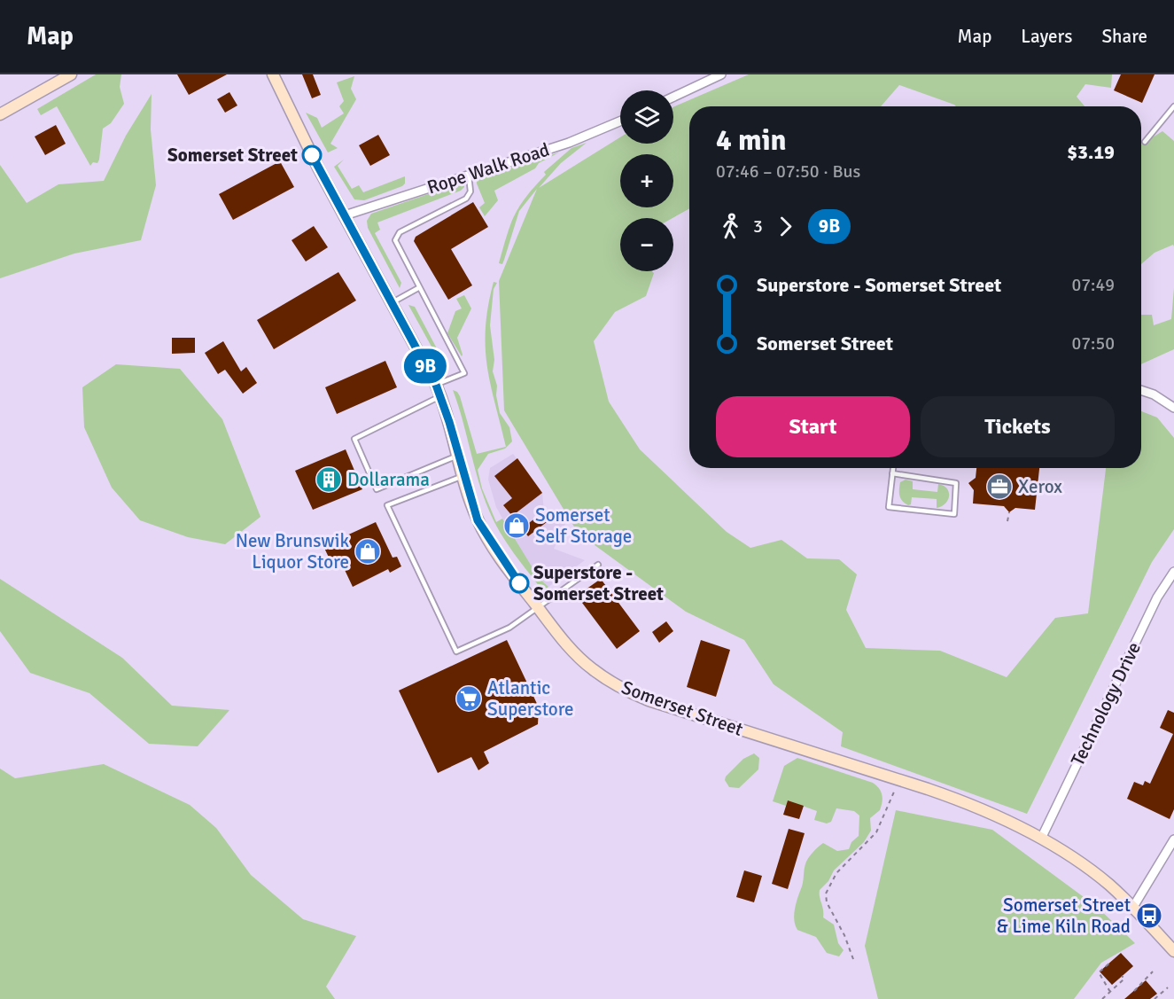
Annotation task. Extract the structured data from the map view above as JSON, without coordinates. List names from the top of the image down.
{
  "streets": {
    "main road": ["Somerset Street"],
    "street": ["Rope Walk Road", "Technology Drive"]
  },
  "crossings": [
    ["Rope Walk Road", "Somerset Street"],
    ["Technology Drive", "Somerset Street"]
  ],
  "places": {
    "other": ["Somerset Street", "Superstore - Somerset Street"],
    "building": ["Dollarama"],
    "office": ["Xerox"],
    "shop": ["Somerset Self Storage", "New Brunswik Liquor Store"],
    "supermarket": ["Atlantic Superstore"],
    "bus stop": ["Somerset Street & Lime Kiln Road"]
  },
  "lines": ["bus line 9B"],
  "page": {
    "header": "Map",
    "nav": ["Map", "Layers", "Share"],
    "on_map": "9B",
    "map_buttons": ["+", "−"],
    "heading": ["4 min", "07:46 – 07:50 · Bus", "$3.19"],
    "legs": ["3", "9B"],
    "list": [
      {
        "name": "Superstore - Somerset Street",
        "value": "07:49"
      },
      {
        "name": "Somerset Street",
        "value": "07:50"
      }
    ],
    "buttons": ["Start", "Tickets"]
  }
}
